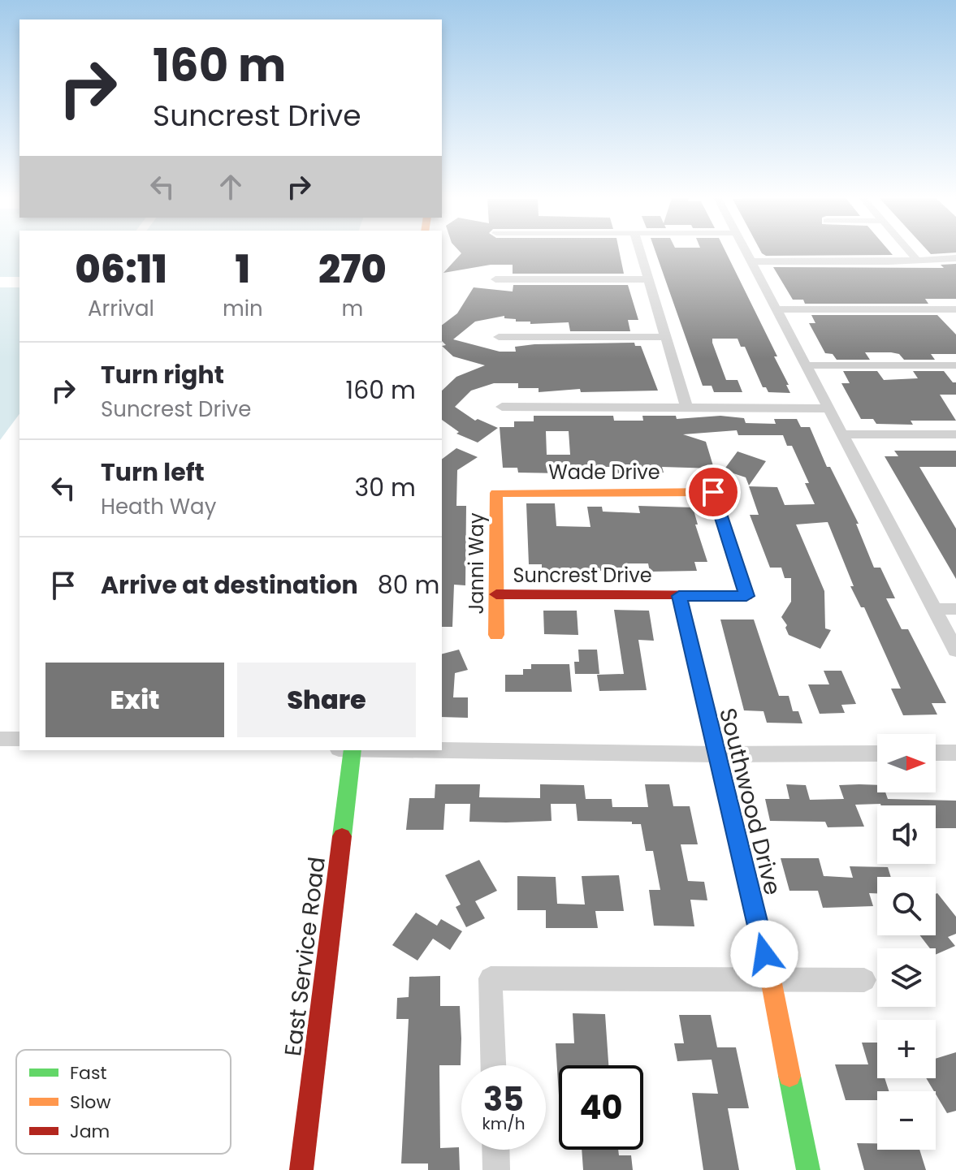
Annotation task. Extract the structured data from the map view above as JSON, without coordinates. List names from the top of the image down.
{
  "streets": {
    "street": [
      "Wade Drive",
      "Janni Way",
      "Suncrest Drive",
      "Southwood Drive",
      "East Service Road"
    ]
  },
  "crossings": [
    ["Wade Drive", "Janni Way"],
    ["Wade Drive", "Suncrest Drive"],
    ["Janni Way", "Suncrest Drive"],
    ["Suncrest Drive", "Southwood Drive"]
  ],
  "legend": ["Fast", "Slow", "Jam"],
  "north": "right",
  "page": {
    "turn": ["160 m", "Suncrest Drive"],
    "eta": [
      "06:11",
      "Arrival",
      "1",
      "min",
      "270",
      "m"
    ],
    "list": [
      {
        "name": "Turn right",
        "note": "Suncrest Drive",
        "value": "160 m"
      },
      {
        "name": "Turn left",
        "note": "Heath Way",
        "value": "30 m"
      },
      {
        "name": "Arrive at destination",
        "value": "80 m"
      }
    ],
    "buttons": ["Exit", "Share"],
    "map_buttons": ["+", "−"],
    "speed": "35 km/h",
    "limit": "40"
  }
}
